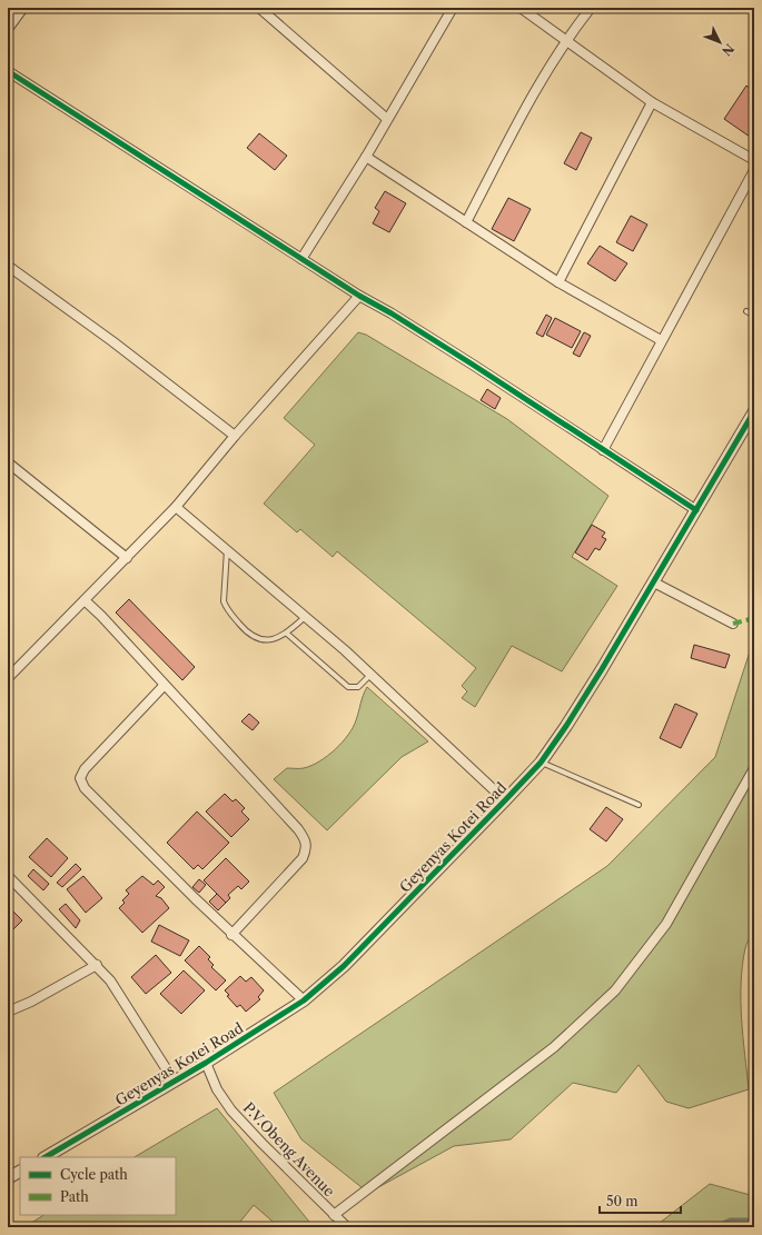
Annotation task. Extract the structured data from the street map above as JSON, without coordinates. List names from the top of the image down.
{
  "streets": {
    "street": ["Geyenyas Kotei Road", "P.V.Obeng Avenue"]
  },
  "crossings": [
    ["Geyenyas Kotei Road", "P.V.Obeng Avenue"]
  ],
  "legend": ["Cycle path", "Path"],
  "scale_bar": "50 m",
  "north": "bottom right"
}
